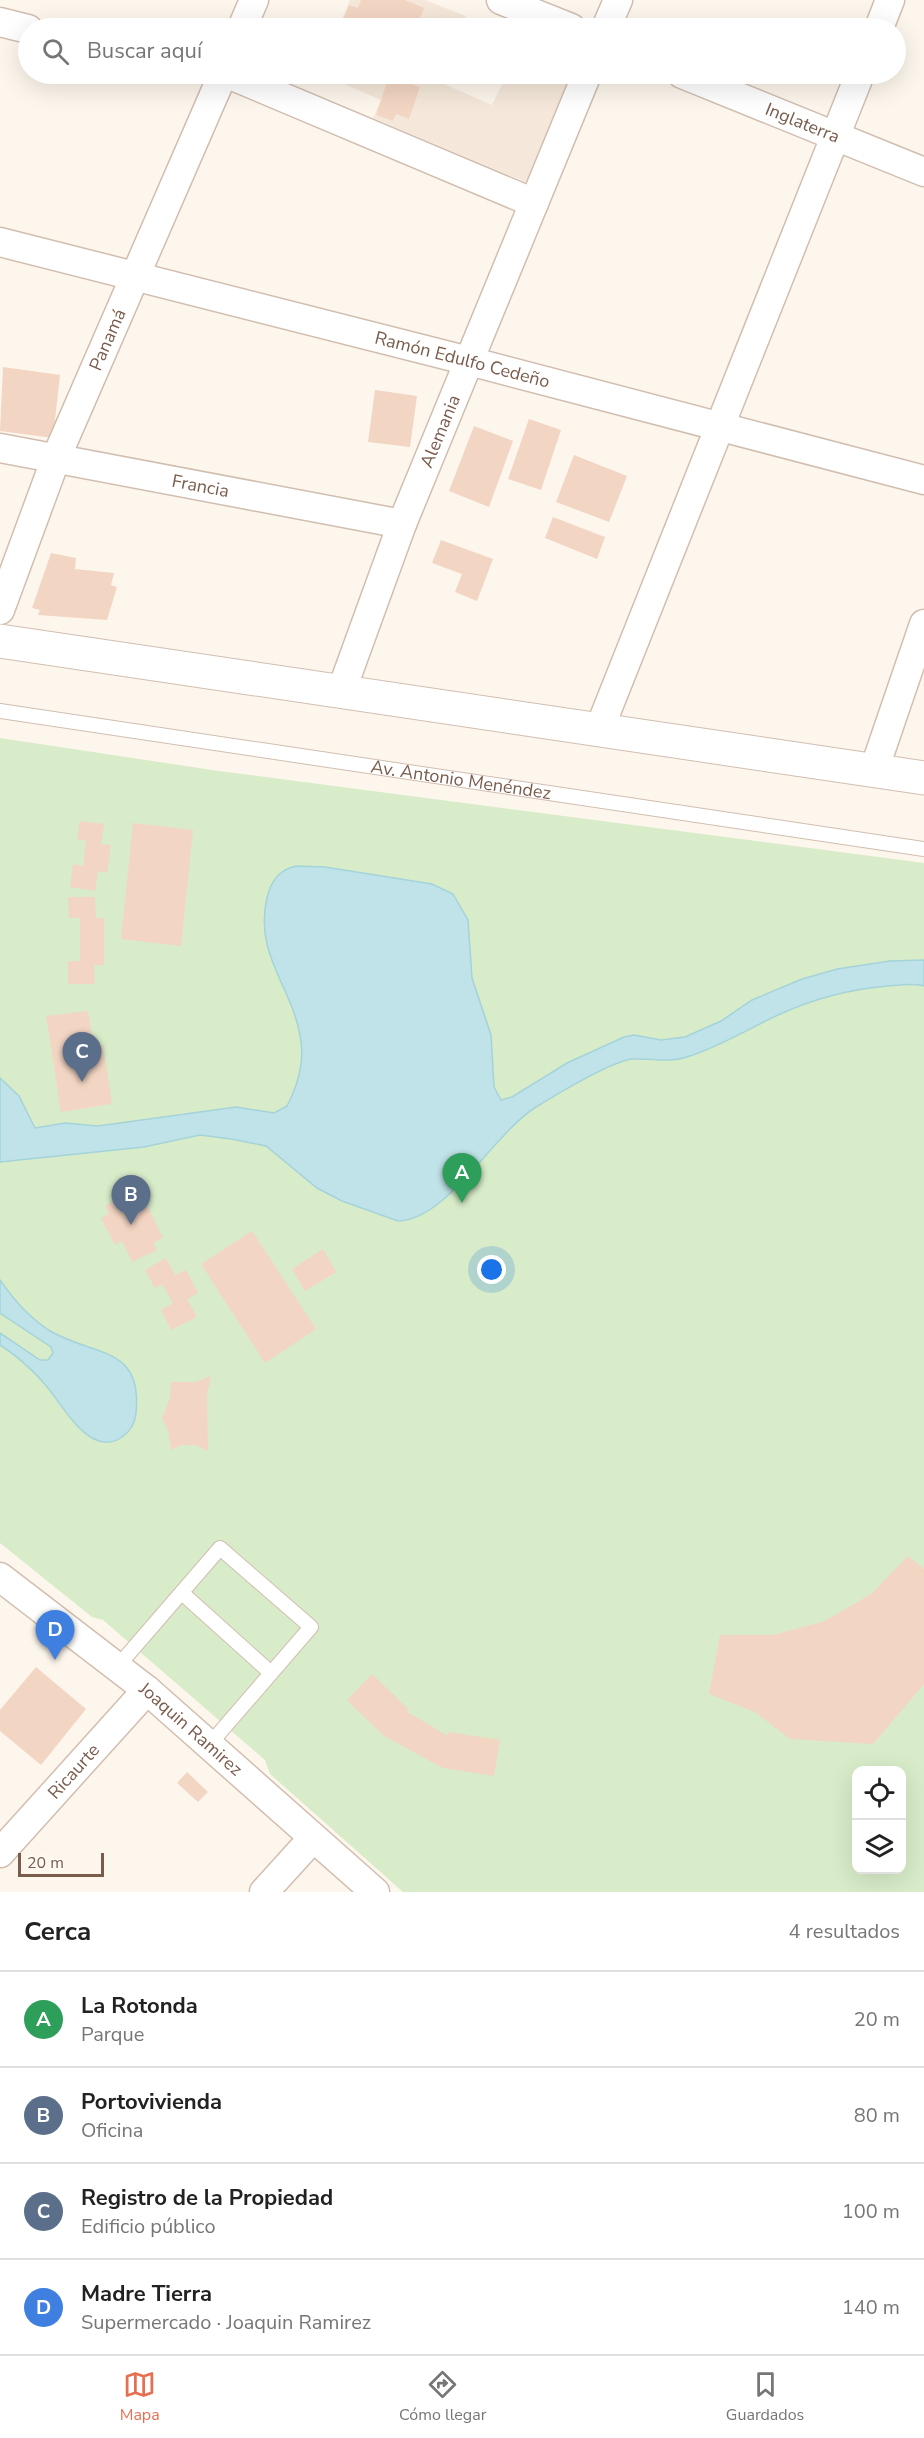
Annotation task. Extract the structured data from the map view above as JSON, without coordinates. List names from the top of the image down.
{
  "streets": {
    "street": [
      "Inglaterra",
      "Panamá",
      "Ramón Edulfo Cedeño",
      "Alemania",
      "Francia",
      "Joaquin Ramirez",
      "Ricaurte"
    ],
    "lane": ["Av. Antonio Menéndez"]
  },
  "crossings": [
    ["Panamá", "Ramón Edulfo Cedeño"],
    ["Panamá", "Francia"],
    ["Ramón Edulfo Cedeño", "Alemania"],
    ["Alemania", "Francia"],
    ["Joaquin Ramirez", "Ricaurte"]
  ],
  "scale_bar": "20 m",
  "page": {
    "search": "Buscar aquí",
    "pins": [
      "C",
      "A",
      "B",
      "D"
    ],
    "scale": "20 m",
    "heading": ["Cerca", "4 resultados"],
    "list": [
      {
        "mark": "A",
        "name": "La Rotonda",
        "note": "Parque",
        "value": "20 m"
      },
      {
        "mark": "B",
        "name": "Portovivienda",
        "note": "Oficina",
        "value": "80 m"
      },
      {
        "mark": "C",
        "name": "Registro de la Propiedad",
        "note": "Edificio público",
        "value": "100 m"
      },
      {
        "mark": "D",
        "name": "Madre Tierra",
        "note": "Supermercado · Joaquin Ramirez",
        "value": "140 m"
      }
    ],
    "nav": ["Mapa", "Cómo llegar", "Guardados"]
  }
}
